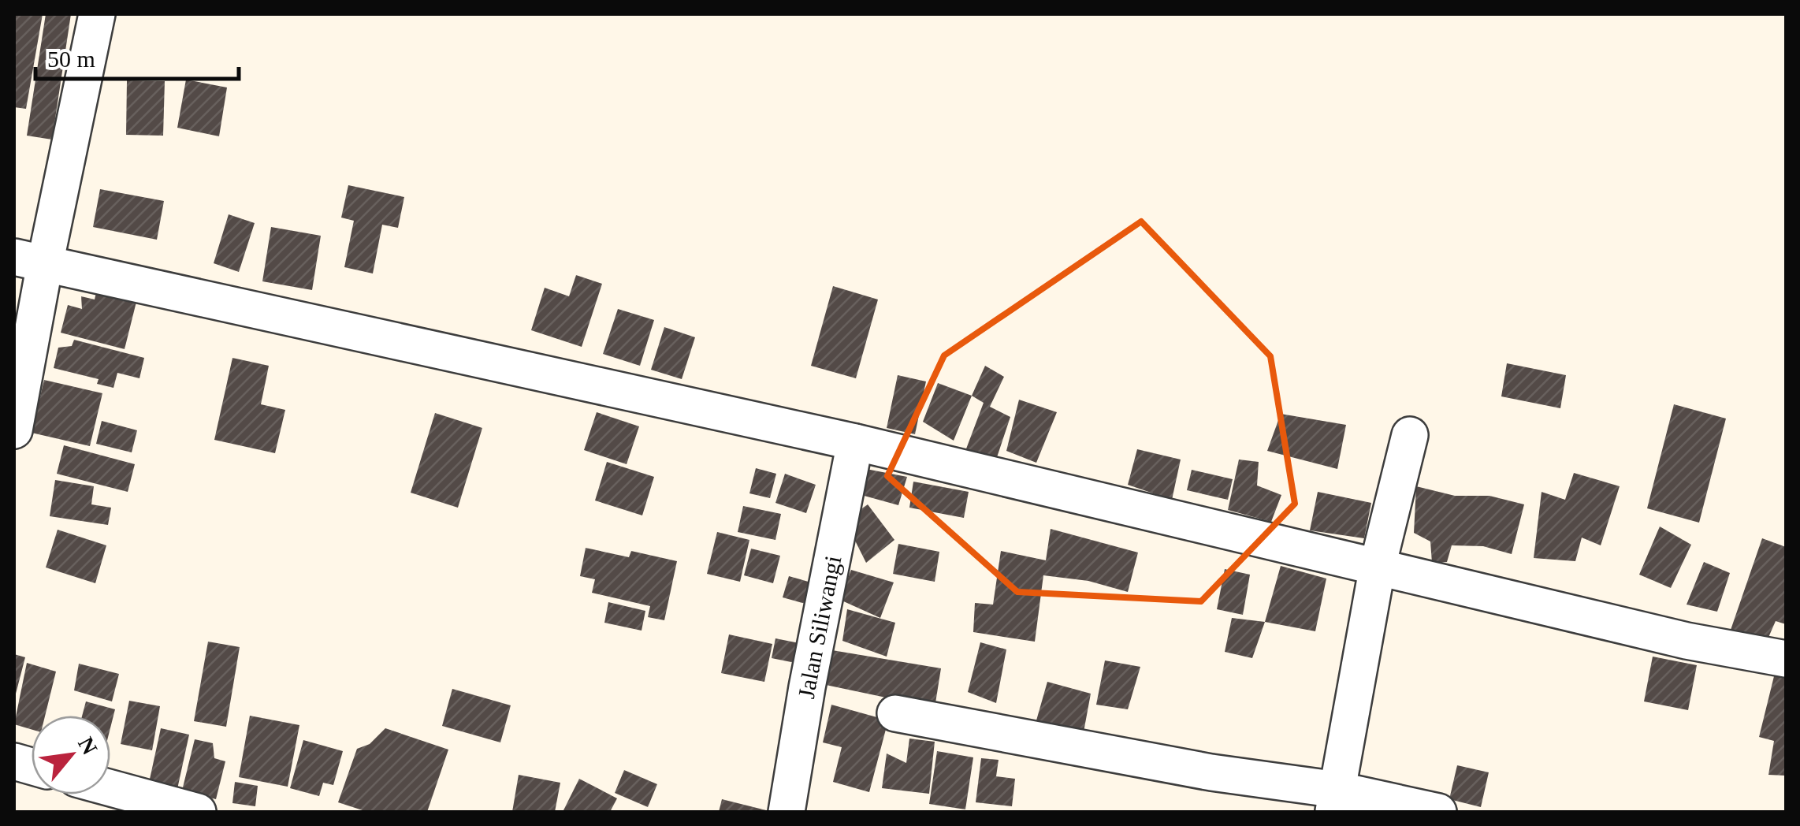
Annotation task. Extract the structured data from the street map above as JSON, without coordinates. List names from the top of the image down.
{
  "streets": {
    "street": ["Jalan Siliwangi"]
  },
  "scale_bar": "50 m",
  "north": "top right"
}
